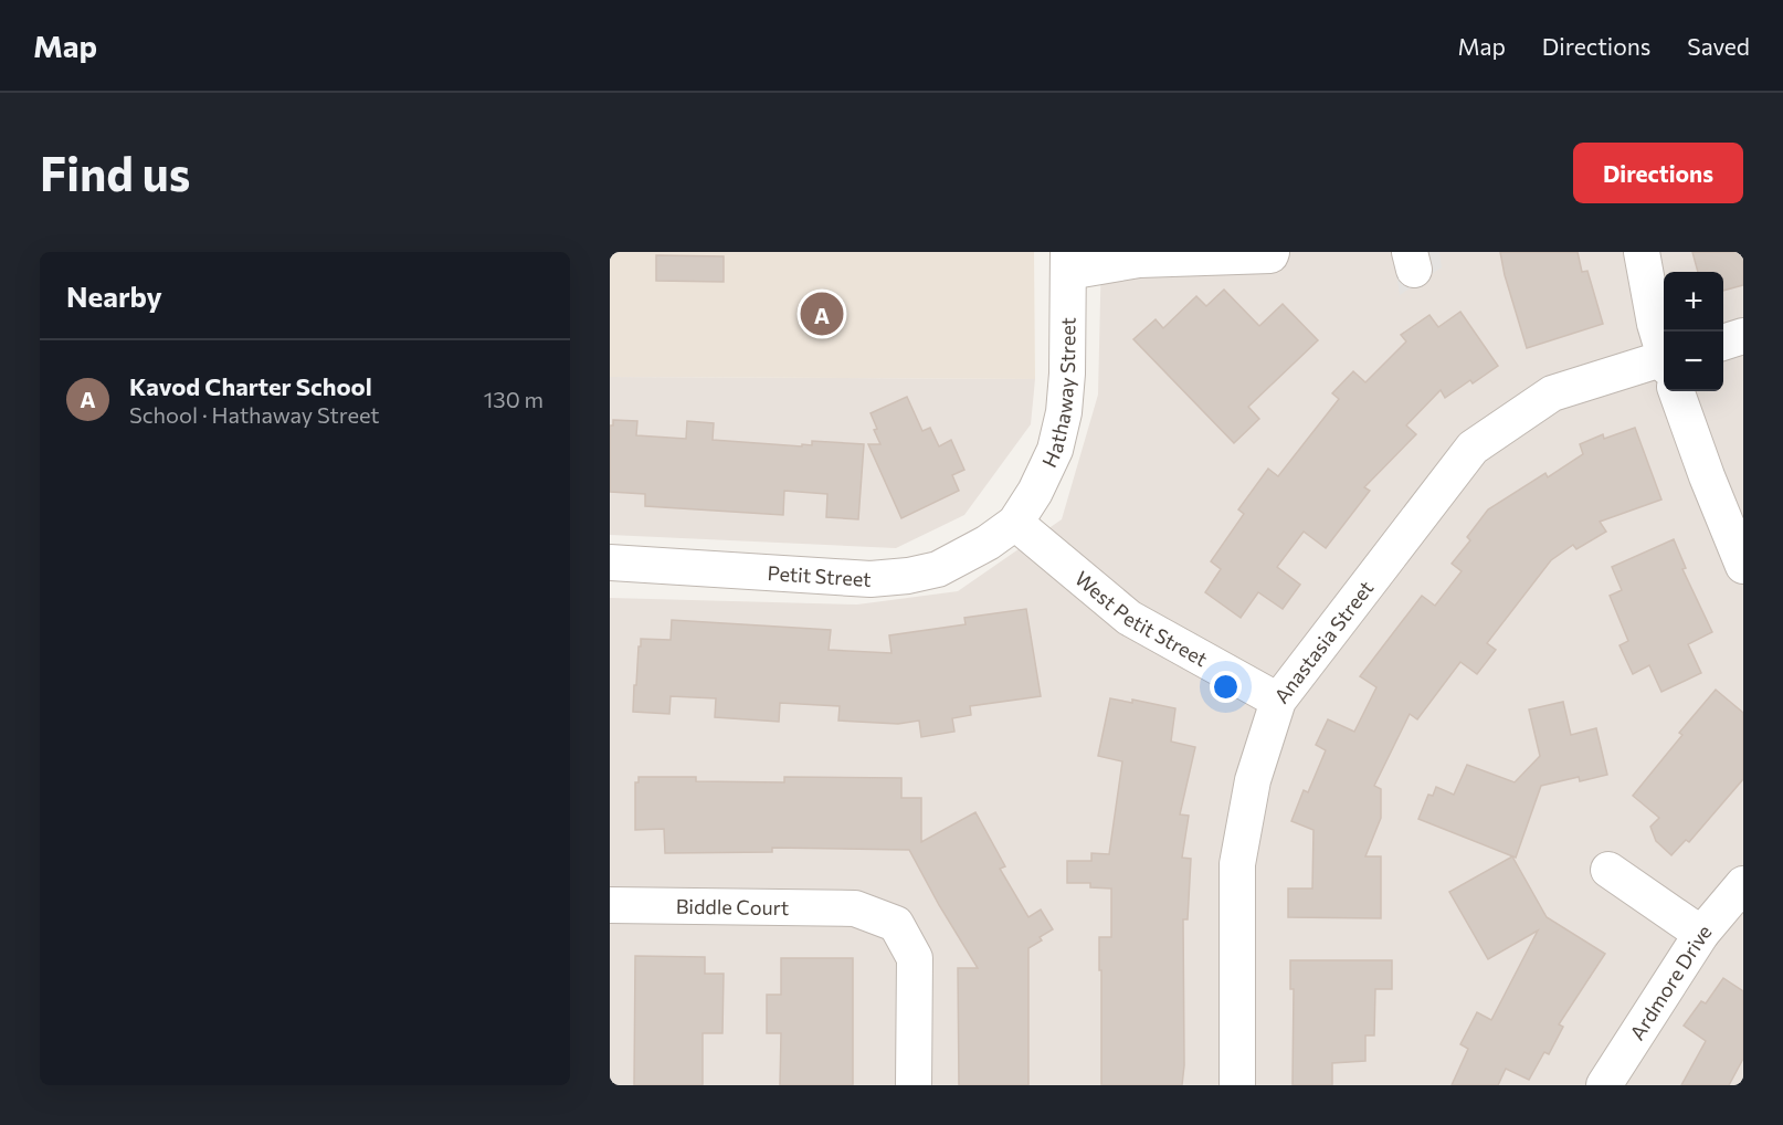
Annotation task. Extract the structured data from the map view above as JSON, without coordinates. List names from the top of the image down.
{
  "streets": {
    "street": [
      "Hathaway Street",
      "Petit Street",
      "West Petit Street",
      "Anastasia Street",
      "Biddle Court",
      "Ardmore Drive"
    ]
  },
  "crossings": [
    ["Hathaway Street", "Petit Street"],
    ["Hathaway Street", "West Petit Street"],
    ["Petit Street", "West Petit Street"],
    ["West Petit Street", "Anastasia Street"]
  ],
  "page": {
    "header": "Map",
    "nav": ["Map", "Directions", "Saved"],
    "buttons": "Directions",
    "title": "Find us",
    "heading": "Nearby",
    "map_buttons": ["+", "−"],
    "pins": "A",
    "list": [
      {
        "mark": "A",
        "name": "Kavod Charter School",
        "note": "School · Hathaway Street",
        "value": "130 m"
      }
    ]
  }
}
